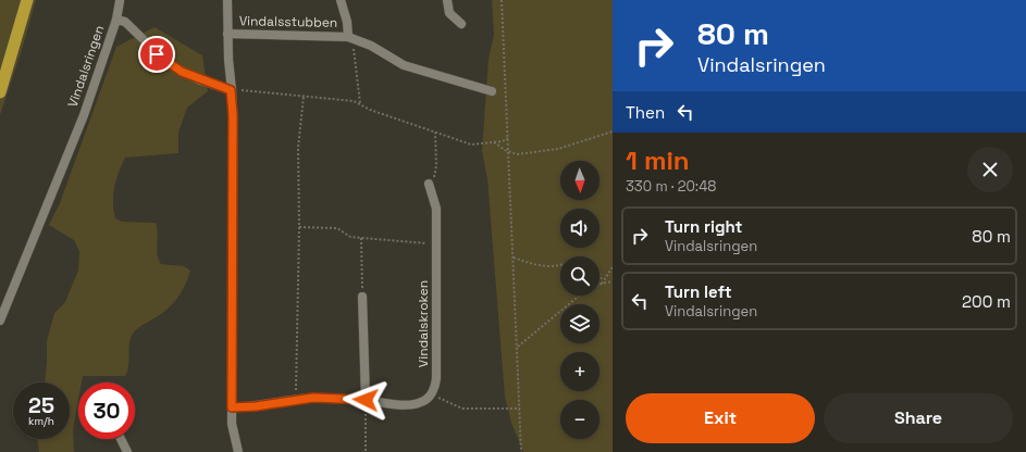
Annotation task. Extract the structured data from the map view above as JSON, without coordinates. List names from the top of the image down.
{
  "streets": {
    "street": ["Vindalsstubben", "Vindalsringen", "Vindalskroken"]
  },
  "north": "bottom",
  "page": {
    "turn": ["80 m", "Vindalsringen"],
    "then": "Then",
    "heading": ["1 min", "330 m · 20:48"],
    "map_buttons": ["+", "−"],
    "list": [
      {
        "name": "Turn right",
        "note": "Vindalsringen",
        "value": "80 m"
      },
      {
        "name": "Turn left",
        "note": "Vindalsringen",
        "value": "200 m"
      }
    ],
    "speed": "25 km/h",
    "limit": "30",
    "buttons": ["Exit", "Share"]
  }
}
